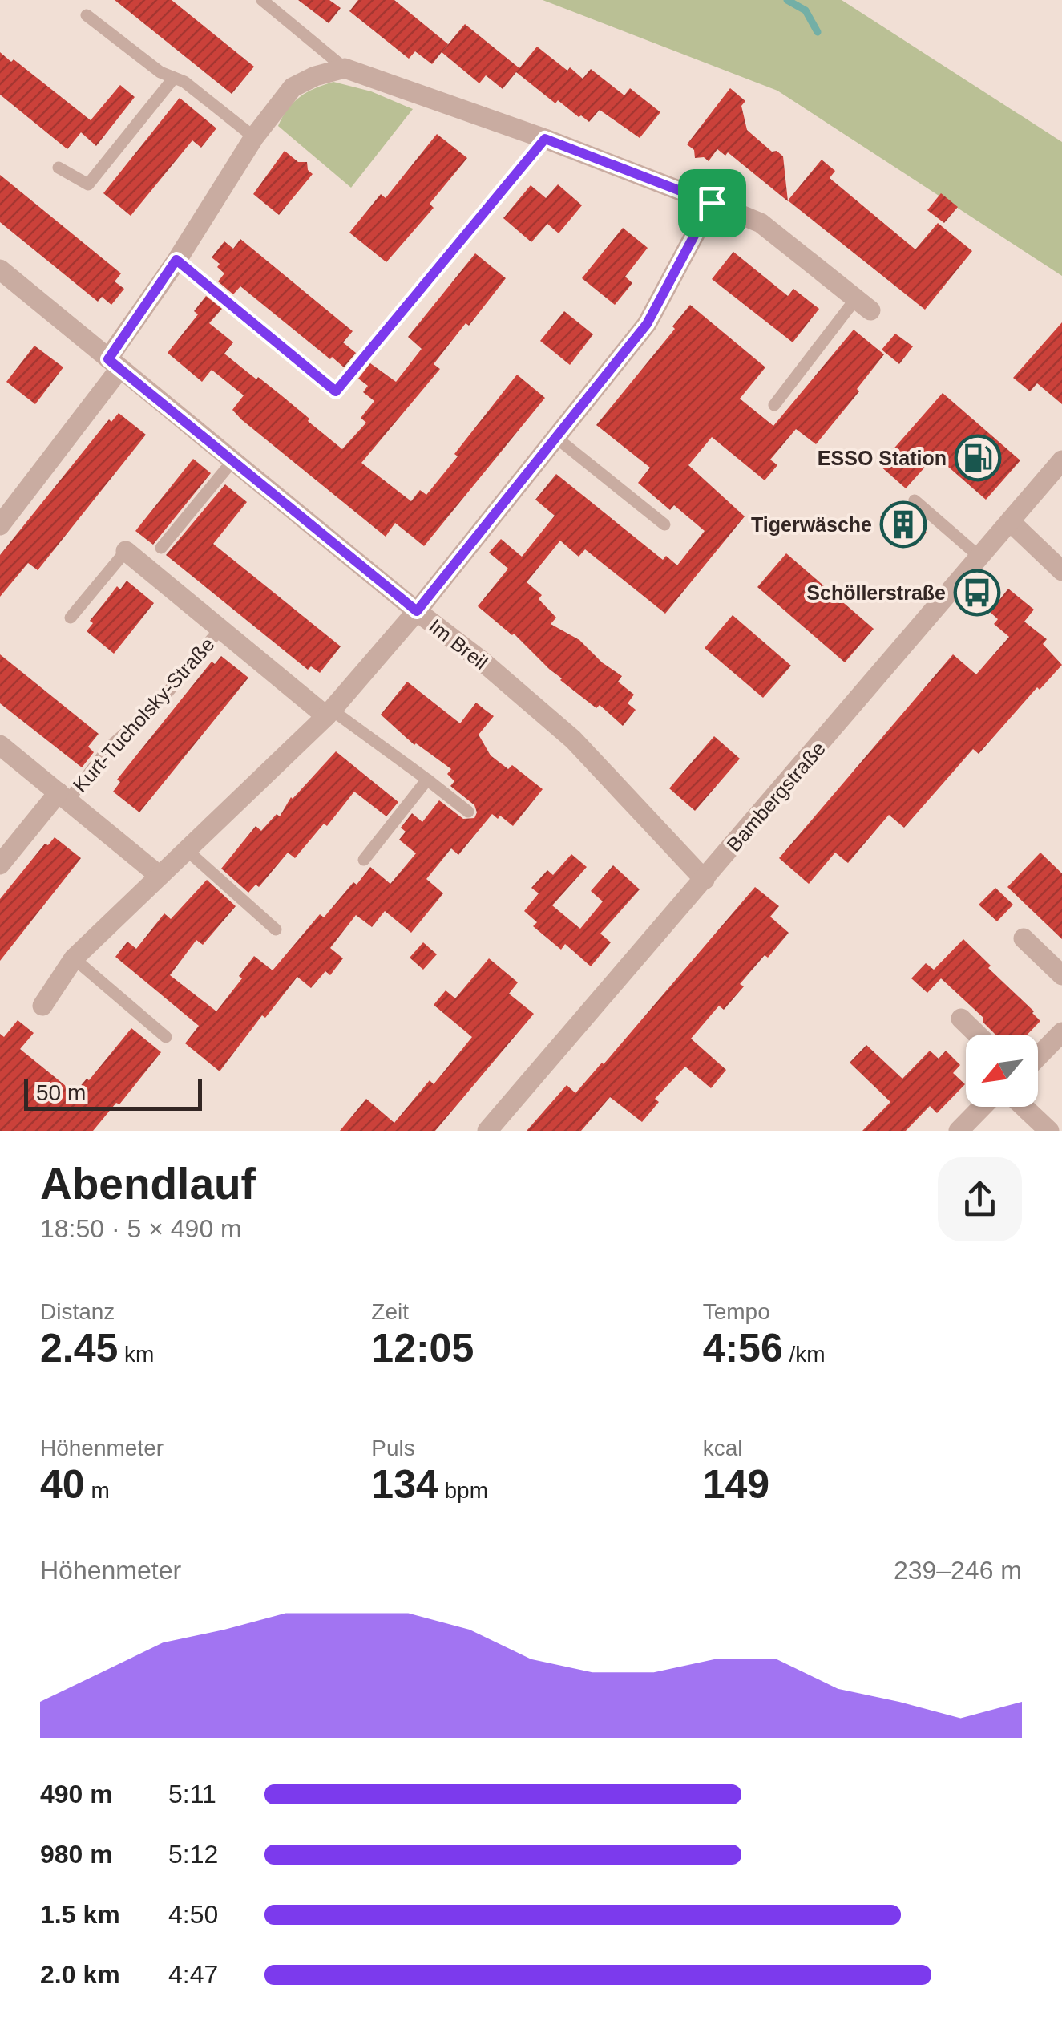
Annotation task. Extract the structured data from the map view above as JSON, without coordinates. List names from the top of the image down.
{
  "streets": {
    "street": ["Im Breil", "Kurt-Tucholsky-Straße", "Bambergstraße"]
  },
  "crossings": [
    ["Im Breil", "Bambergstraße"]
  ],
  "places": {
    "fuel station": ["ESSO Station"],
    "building": ["Tigerwäsche"],
    "bus stop": ["Schöllerstraße"]
  },
  "scale_bar": "50 m",
  "north": "bottom left",
  "page": {
    "scale": "50 m",
    "heading": ["Abendlauf", "18:50 · 5 × 490 m"],
    "stats": [
      ["Distanz", "2.45 km"],
      ["Zeit", "12:05"],
      ["Tempo", "4:56 /km"],
      ["Höhenmeter", "40 m"],
      ["Puls", "134 bpm"],
      ["kcal", "149"]
    ],
    "chart": ["Höhenmeter", "239–246 m"],
    "list": [
      {
        "name": "490 m",
        "note": "5:11"
      },
      {
        "name": "980 m",
        "note": "5:12"
      },
      {
        "name": "1.5 km",
        "note": "4:50"
      },
      {
        "name": "2.0 km",
        "note": "4:47"
      }
    ]
  }
}
